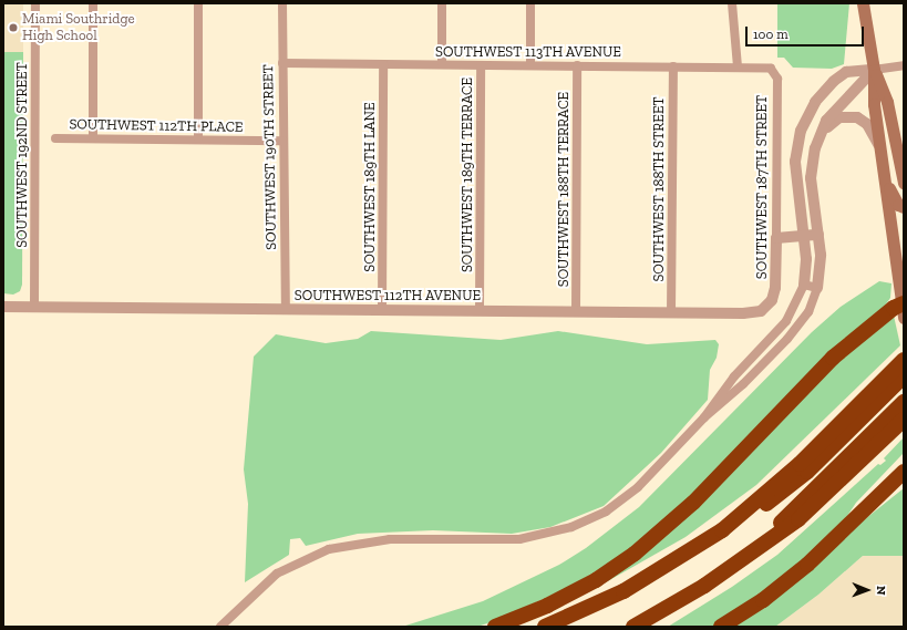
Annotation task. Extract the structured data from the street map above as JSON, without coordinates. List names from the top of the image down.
{
  "streets": {
    "street": [
      "SOUTHWEST 113TH AVENUE",
      "SOUTHWEST 112TH PLACE",
      "SOUTHWEST 192ND STREET",
      "SOUTHWEST 190TH STREET",
      "SOUTHWEST 189TH TERRACE",
      "SOUTHWEST 189TH LANE",
      "SOUTHWEST 187TH STREET",
      "SOUTHWEST 188TH TERRACE",
      "SOUTHWEST 188TH STREET",
      "SOUTHWEST 112TH AVENUE"
    ]
  },
  "crossings": [
    ["SOUTHWEST 113TH AVENUE", "SOUTHWEST 190TH STREET"],
    ["SOUTHWEST 113TH AVENUE", "SOUTHWEST 189TH TERRACE"],
    ["SOUTHWEST 113TH AVENUE", "SOUTHWEST 189TH LANE"],
    ["SOUTHWEST 113TH AVENUE", "SOUTHWEST 187TH STREET"],
    ["SOUTHWEST 113TH AVENUE", "SOUTHWEST 188TH TERRACE"],
    ["SOUTHWEST 113TH AVENUE", "SOUTHWEST 188TH STREET"],
    ["SOUTHWEST 112TH PLACE", "SOUTHWEST 190TH STREET"],
    ["SOUTHWEST 192ND STREET", "SOUTHWEST 112TH AVENUE"],
    ["SOUTHWEST 190TH STREET", "SOUTHWEST 112TH AVENUE"],
    ["SOUTHWEST 189TH TERRACE", "SOUTHWEST 112TH AVENUE"],
    ["SOUTHWEST 189TH LANE", "SOUTHWEST 112TH AVENUE"],
    ["SOUTHWEST 187TH STREET", "SOUTHWEST 112TH AVENUE"],
    ["SOUTHWEST 188TH TERRACE", "SOUTHWEST 112TH AVENUE"],
    ["SOUTHWEST 188TH STREET", "SOUTHWEST 112TH AVENUE"]
  ],
  "places": ["Miami Southridge High School"],
  "scale_bar": "100 m",
  "north": "right"
}
